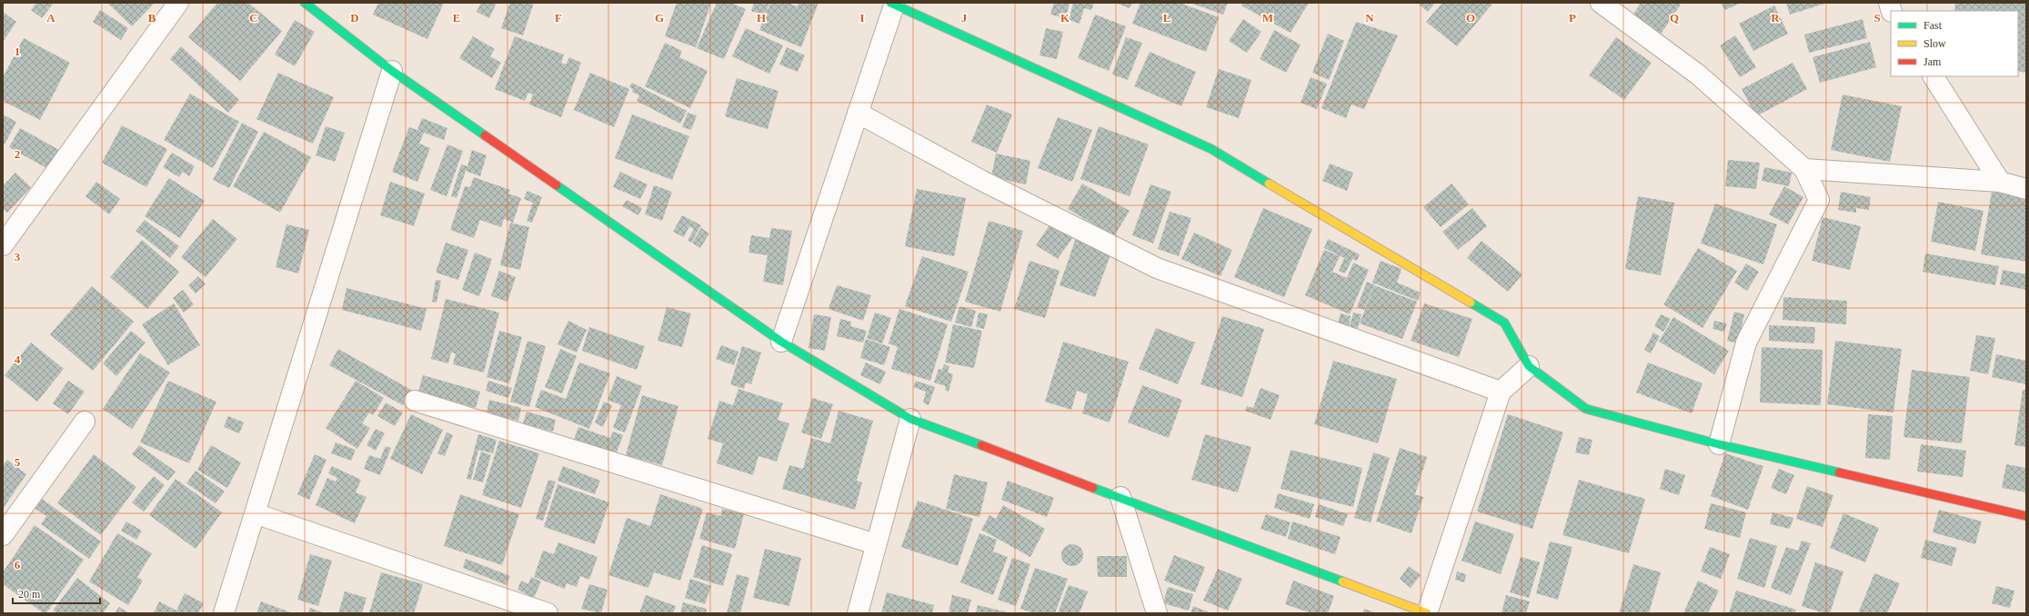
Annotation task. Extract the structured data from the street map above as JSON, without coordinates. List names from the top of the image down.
{
  "legend": ["Fast", "Slow", "Jam"],
  "scale_bar": "20 m",
  "grid": {
    "columns": [
      "A",
      "B",
      "C",
      "D",
      "E",
      "F",
      "G",
      "H",
      "I",
      "J",
      "K",
      "L",
      "M",
      "N",
      "O",
      "P",
      "Q",
      "R",
      "S"
    ],
    "rows": [
      "1",
      "2",
      "3",
      "4",
      "5",
      "6"
    ]
  }
}
